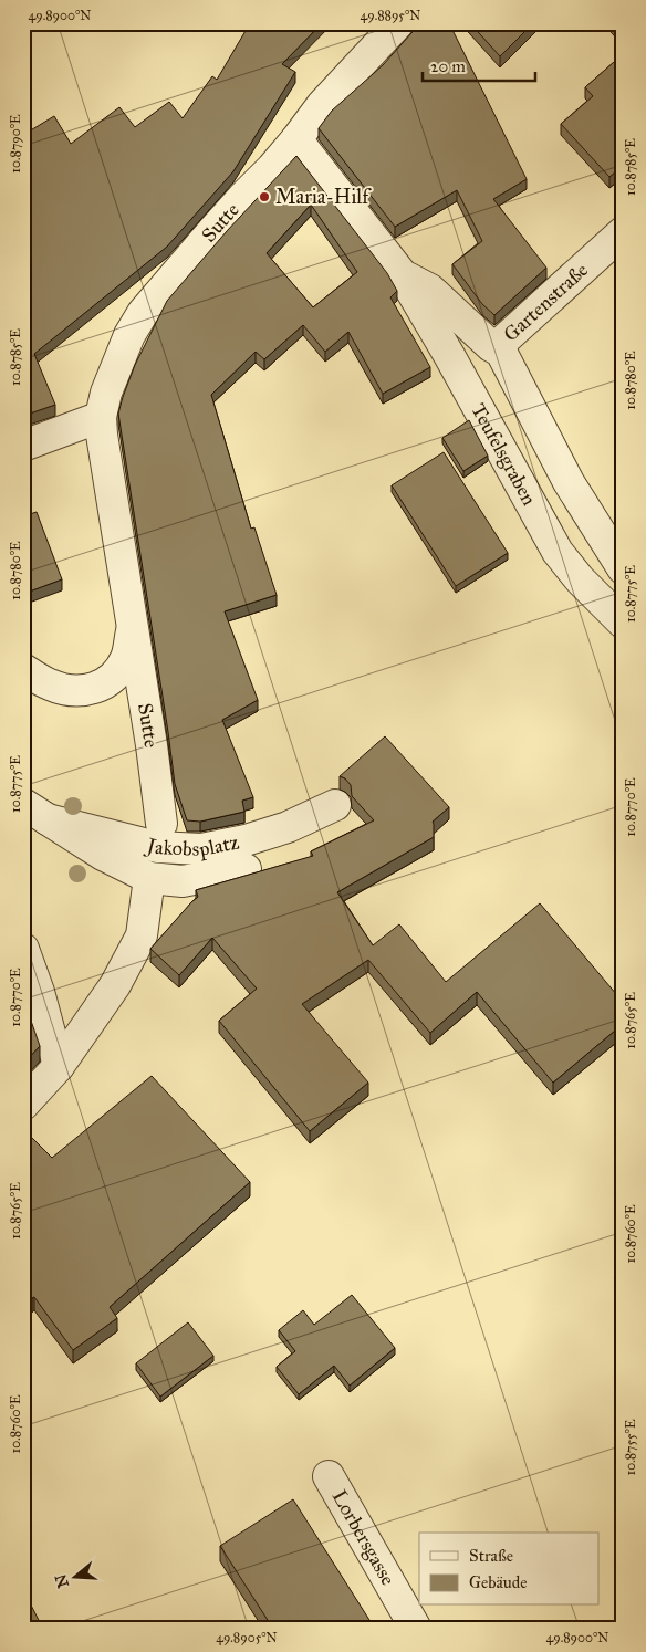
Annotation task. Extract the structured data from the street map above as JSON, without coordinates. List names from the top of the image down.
{
  "streets": {
    "street": [
      "Sutte",
      "Gartenstraße",
      "Teufelsgraben",
      "Jakobsplatz",
      "Lorbersgasse"
    ]
  },
  "crossings": [
    ["Sutte", "Teufelsgraben"],
    ["Gartenstraße", "Teufelsgraben"]
  ],
  "places": ["Maria-Hilf"],
  "legend": ["Straße", "Gebäude"],
  "scale_bar": "20 m",
  "north": "left",
  "coordinates": [
    "49.8900°N",
    "49.8895°N",
    "10.8790°E",
    "10.8785°E",
    "10.8780°E",
    "10.8775°E",
    "10.8770°E",
    "10.8765°E",
    "10.8760°E",
    "10.8755°E",
    "49.8905°N"
  ]
}
